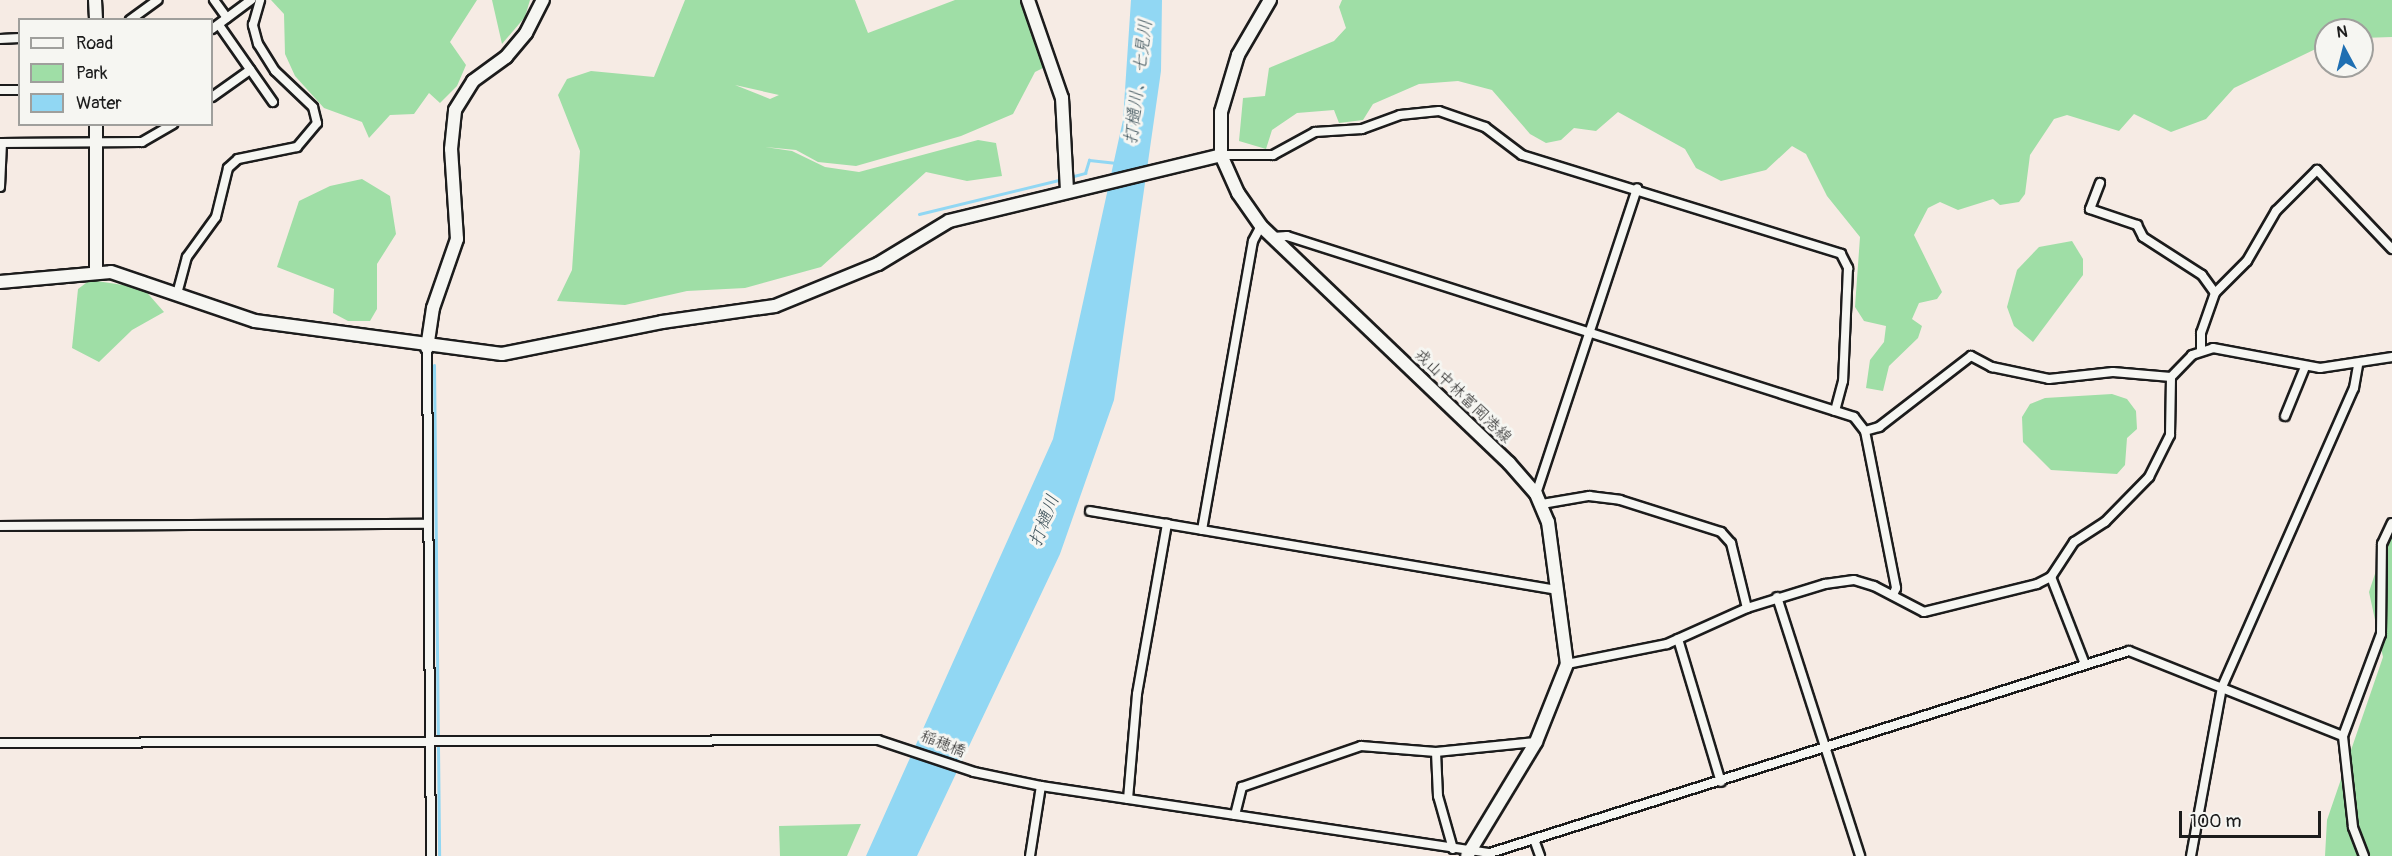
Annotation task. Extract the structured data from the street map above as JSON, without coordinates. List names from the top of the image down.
{
  "streets": {
    "street": ["戎山中林富岡港線", "稲穂橋"]
  },
  "water": ["打樋川、七見川", "打樋川"],
  "legend": ["Road", "Park", "Water"],
  "scale_bar": "100 m",
  "north": "top"
}
